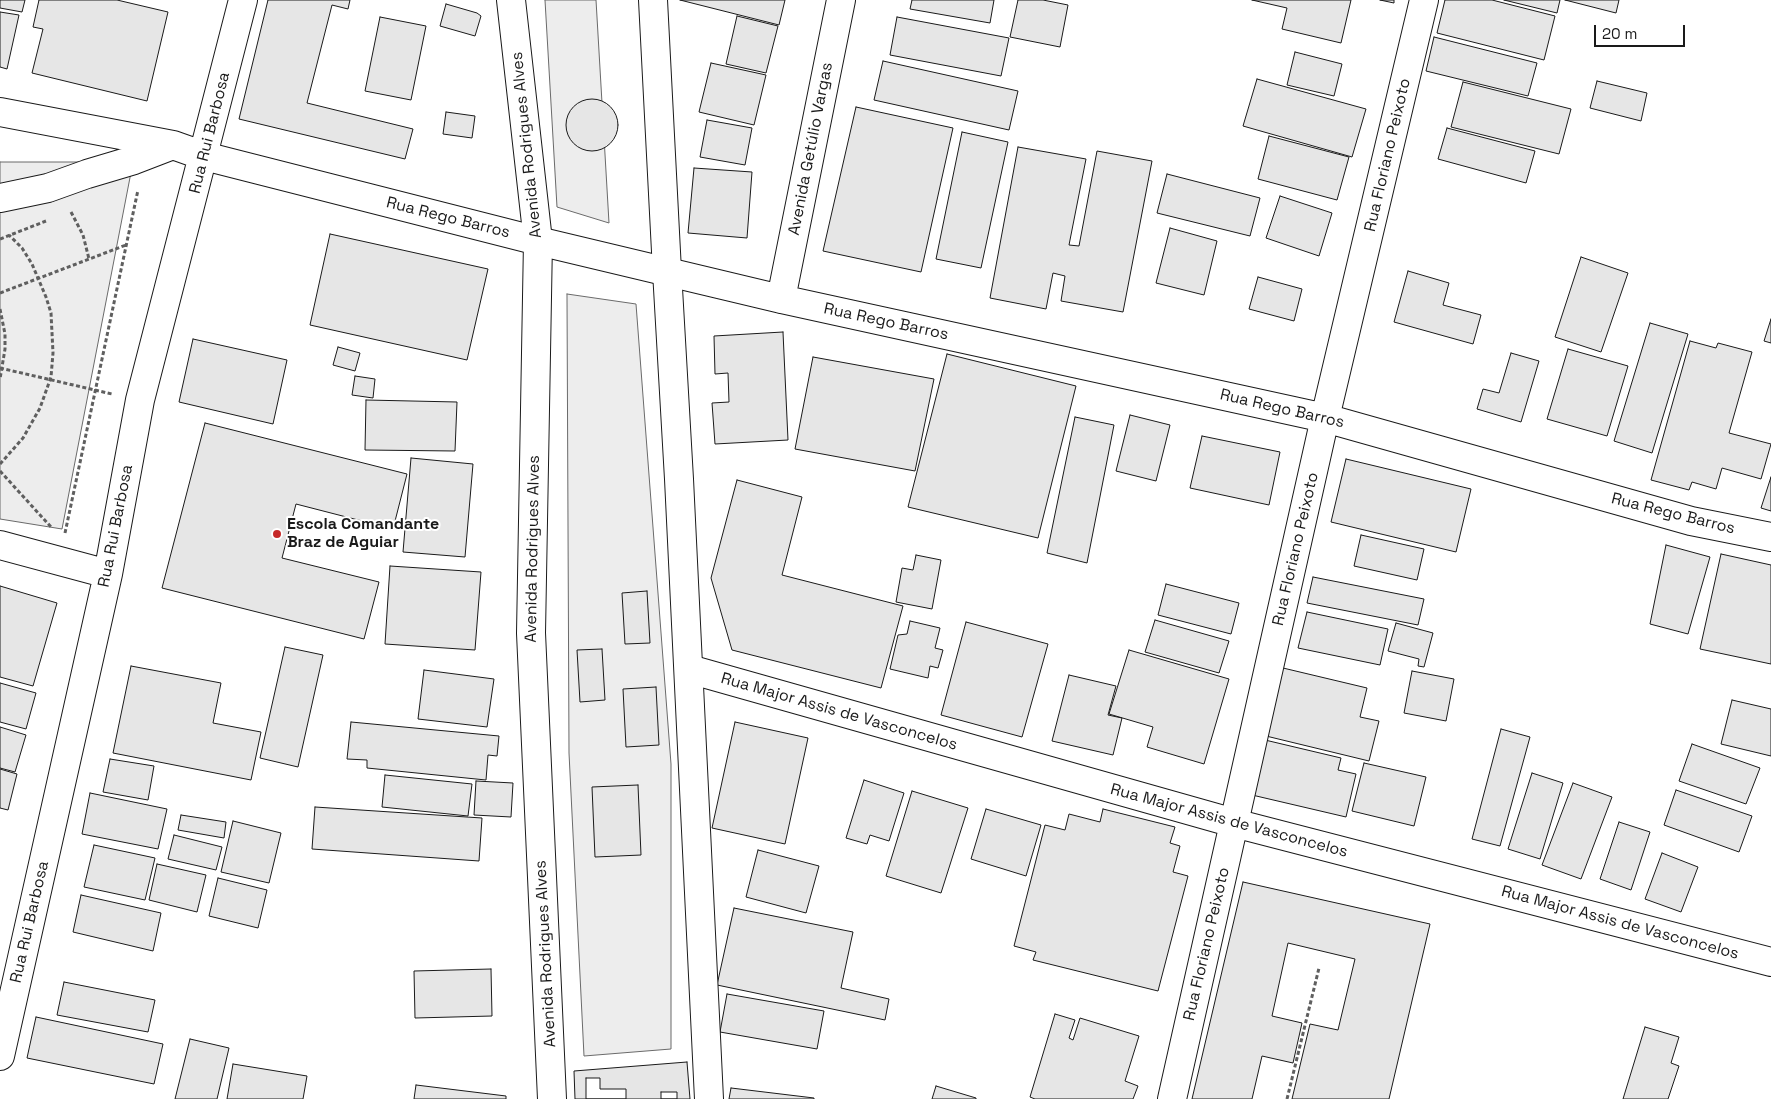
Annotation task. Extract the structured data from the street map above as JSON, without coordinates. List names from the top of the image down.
{
  "streets": {
    "street": [
      "Rua Rui Barbosa",
      "Avenida Rodrigues Alves",
      "Avenida Getúlio Vargas",
      "Rua Floriano Peixoto",
      "Rua Rego Barros",
      "Rua Major Assis de Vasconcelos"
    ]
  },
  "crossings": [
    ["Rua Rui Barbosa", "Rua Rego Barros"],
    ["Avenida Rodrigues Alves", "Rua Rego Barros"],
    ["Avenida Getúlio Vargas", "Rua Rego Barros"],
    ["Rua Floriano Peixoto", "Rua Rego Barros"],
    ["Rua Floriano Peixoto", "Rua Major Assis de Vasconcelos"]
  ],
  "places": ["Escola Comandante Braz de Aguiar"],
  "scale_bar": "20 m"
}
